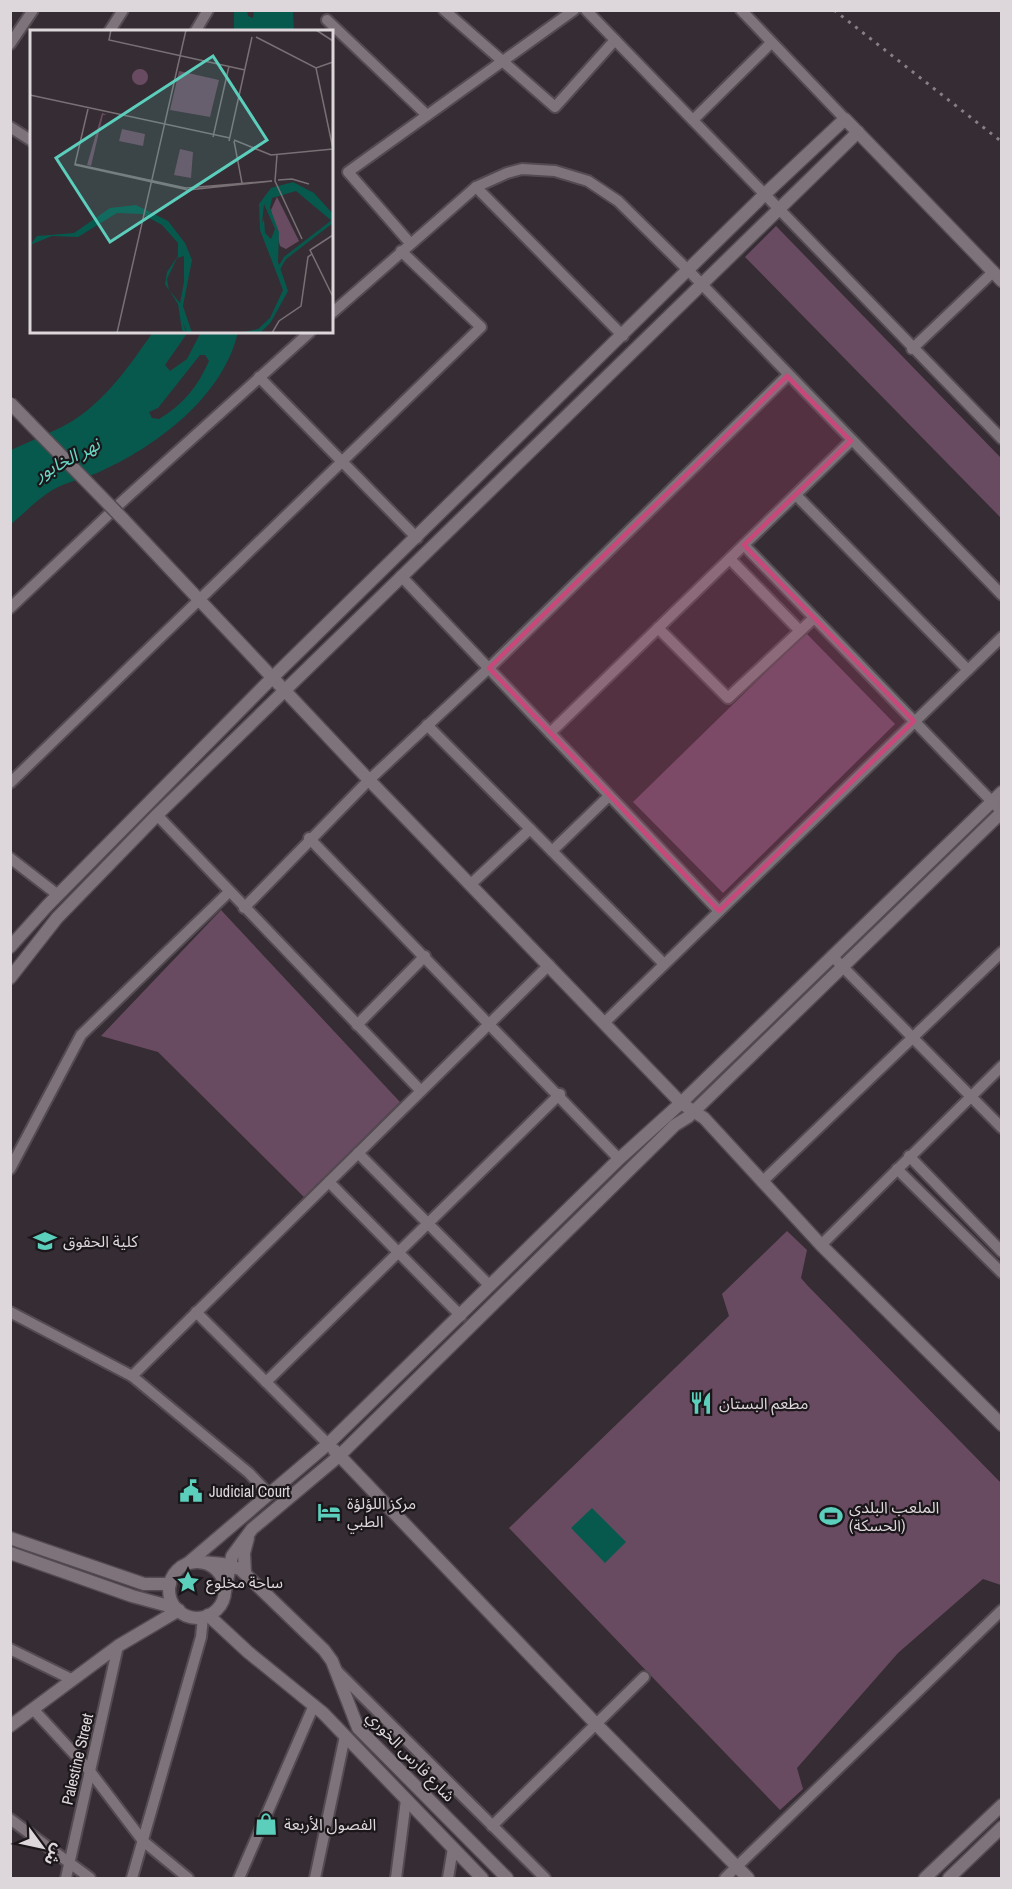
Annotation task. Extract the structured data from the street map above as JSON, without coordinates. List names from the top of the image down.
{
  "streets": {
    "street": ["شارع فارس الخوري", "Palestine Street"]
  },
  "water": ["نهر الخابور"],
  "places": {
    "school or university": ["كلية الحقوق"],
    "restaurant": ["مطعم البستان"],
    "public building": ["Judicial Court"],
    "hotel": ["مركز اللؤلؤة الطبي"],
    "sports": ["الملعب البلدي (الحسكة)"],
    "place": ["ساحة مخلوع"],
    "shop": ["الفصول الأربعة"]
  },
  "north": "bottom right"
}
